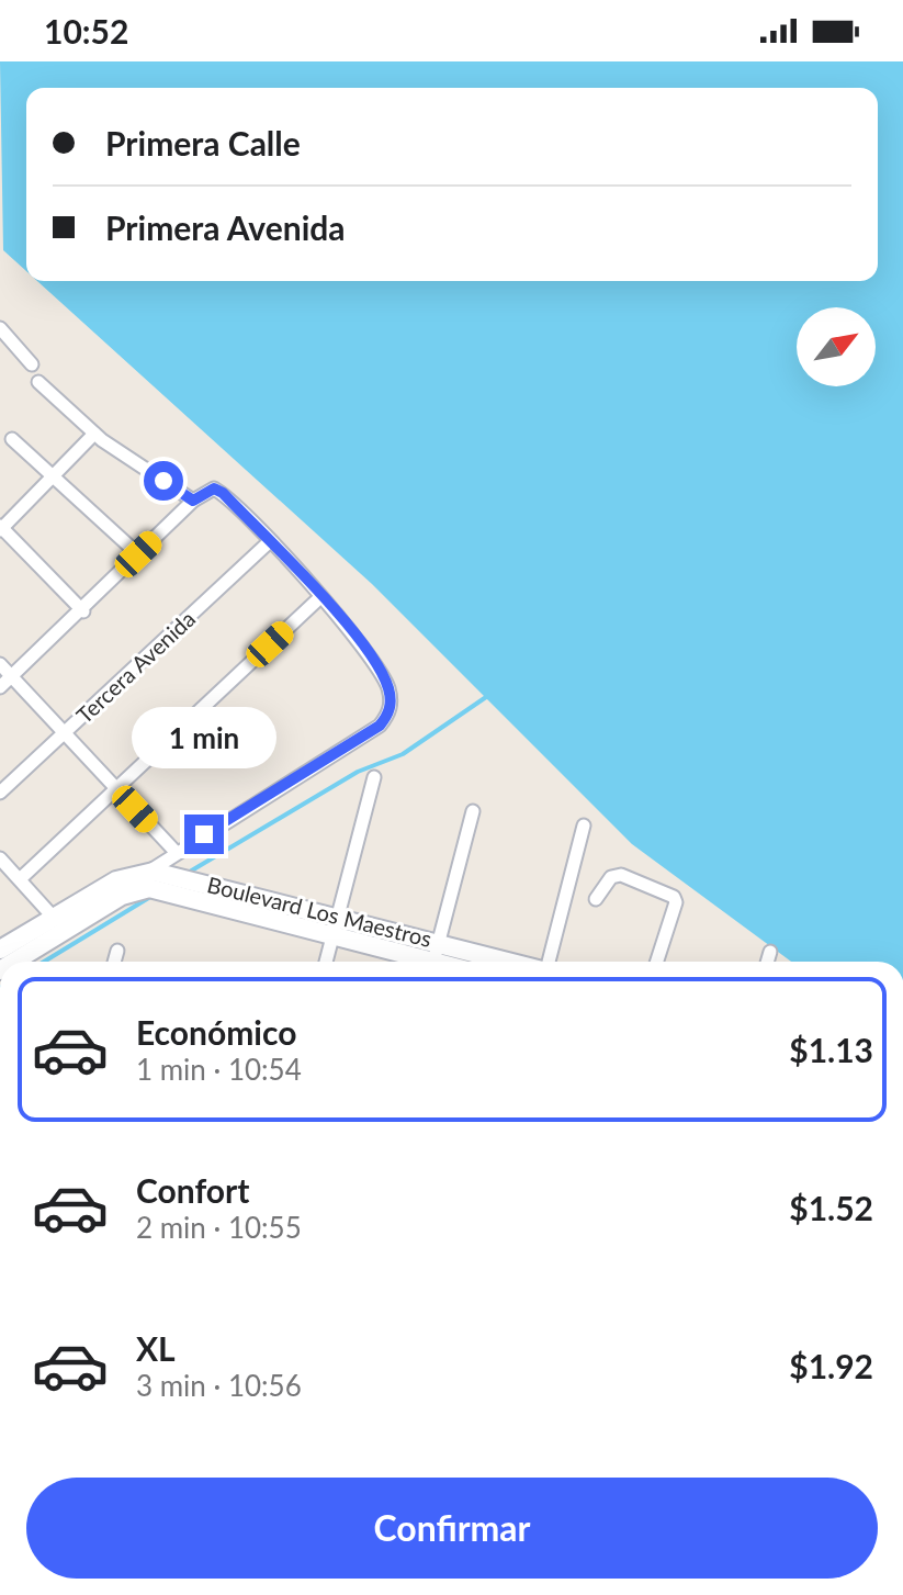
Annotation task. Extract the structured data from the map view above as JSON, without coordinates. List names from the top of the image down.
{
  "streets": {
    "street": ["Tercera Avenida", "Boulevard Los Maestros"]
  },
  "north": "top right",
  "page": {
    "status": "10:52",
    "banner": ["Primera Calle", "Primera Avenida"],
    "bubble": "1 min",
    "list": [
      {
        "name": "Económico",
        "note": "1 min · 10:54",
        "value": "$1.13"
      },
      {
        "name": "Confort",
        "note": "2 min · 10:55",
        "value": "$1.52"
      },
      {
        "name": "XL",
        "note": "3 min · 10:56",
        "value": "$1.92"
      }
    ],
    "buttons": "Confirmar"
  }
}
